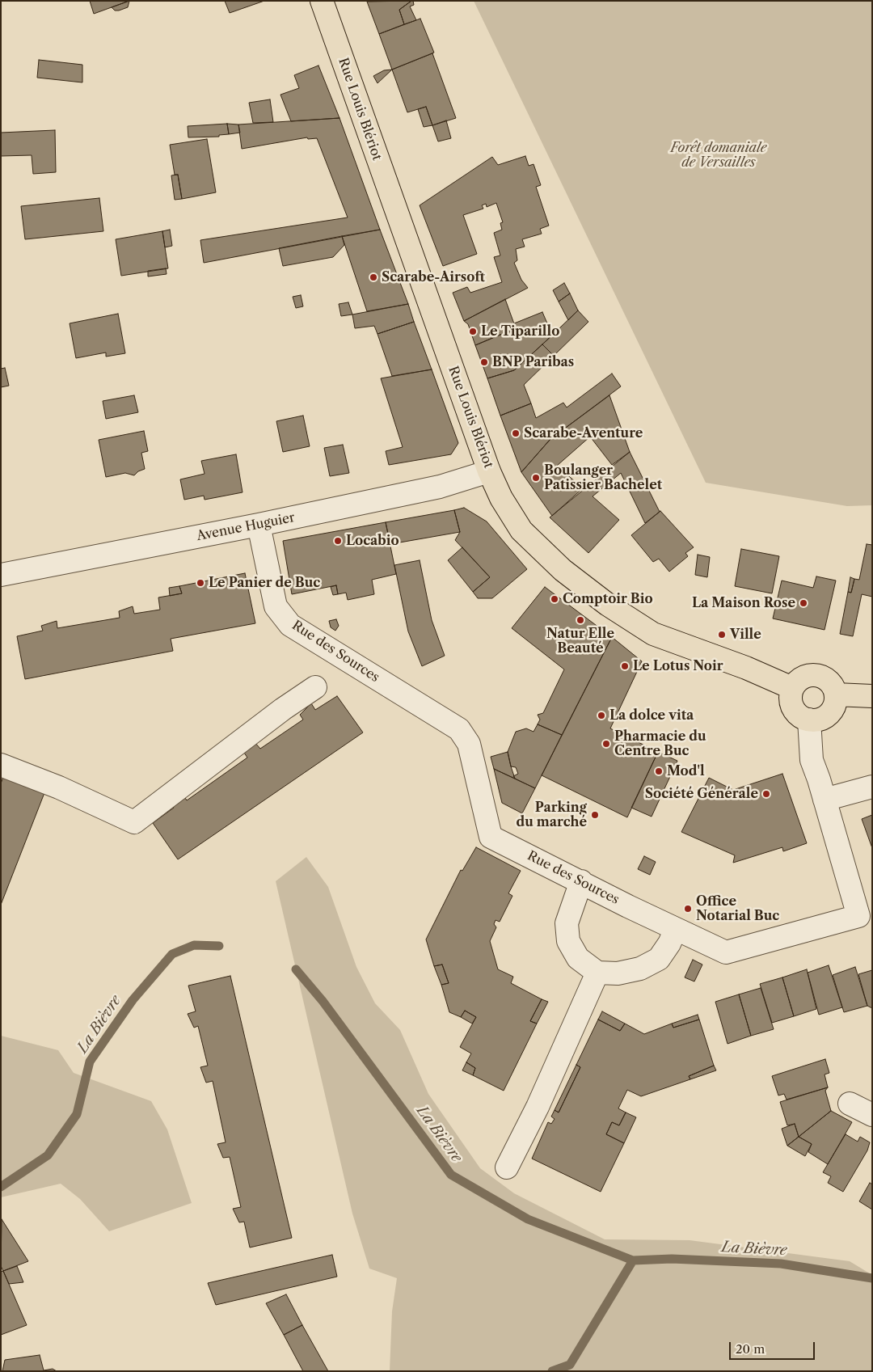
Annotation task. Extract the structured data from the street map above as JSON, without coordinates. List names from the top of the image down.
{
  "streets": {
    "main road": ["Rue Louis Blériot"],
    "street": ["Avenue Huguier", "Rue des Sources"]
  },
  "crossings": [
    ["Rue Louis Blériot", "Avenue Huguier"],
    ["Rue Louis Blériot", "Rue des Sources"],
    ["Avenue Huguier", "Rue des Sources"]
  ],
  "water": ["La Bièvre"],
  "parks": ["Forêt domaniale de Versailles"],
  "places": [
    "Scarabe-Airsoft",
    "Le Tiparillo",
    "BNP Paribas",
    "Scarabe-Aventure",
    "Boulanger Patissier Bachelet",
    "Locabio",
    "Le Panier de Buc",
    "Comptoir Bio",
    "La Maison Rose",
    "Natur Elle Beauté",
    "Ville",
    "Le Lotus Noir",
    "La dolce vita",
    "Pharmacie du Centre Buc",
    "Mod'l",
    "Société Générale",
    "Parking du marché",
    "Office Notarial Buc"
  ],
  "scale_bar": "20 m"
}
